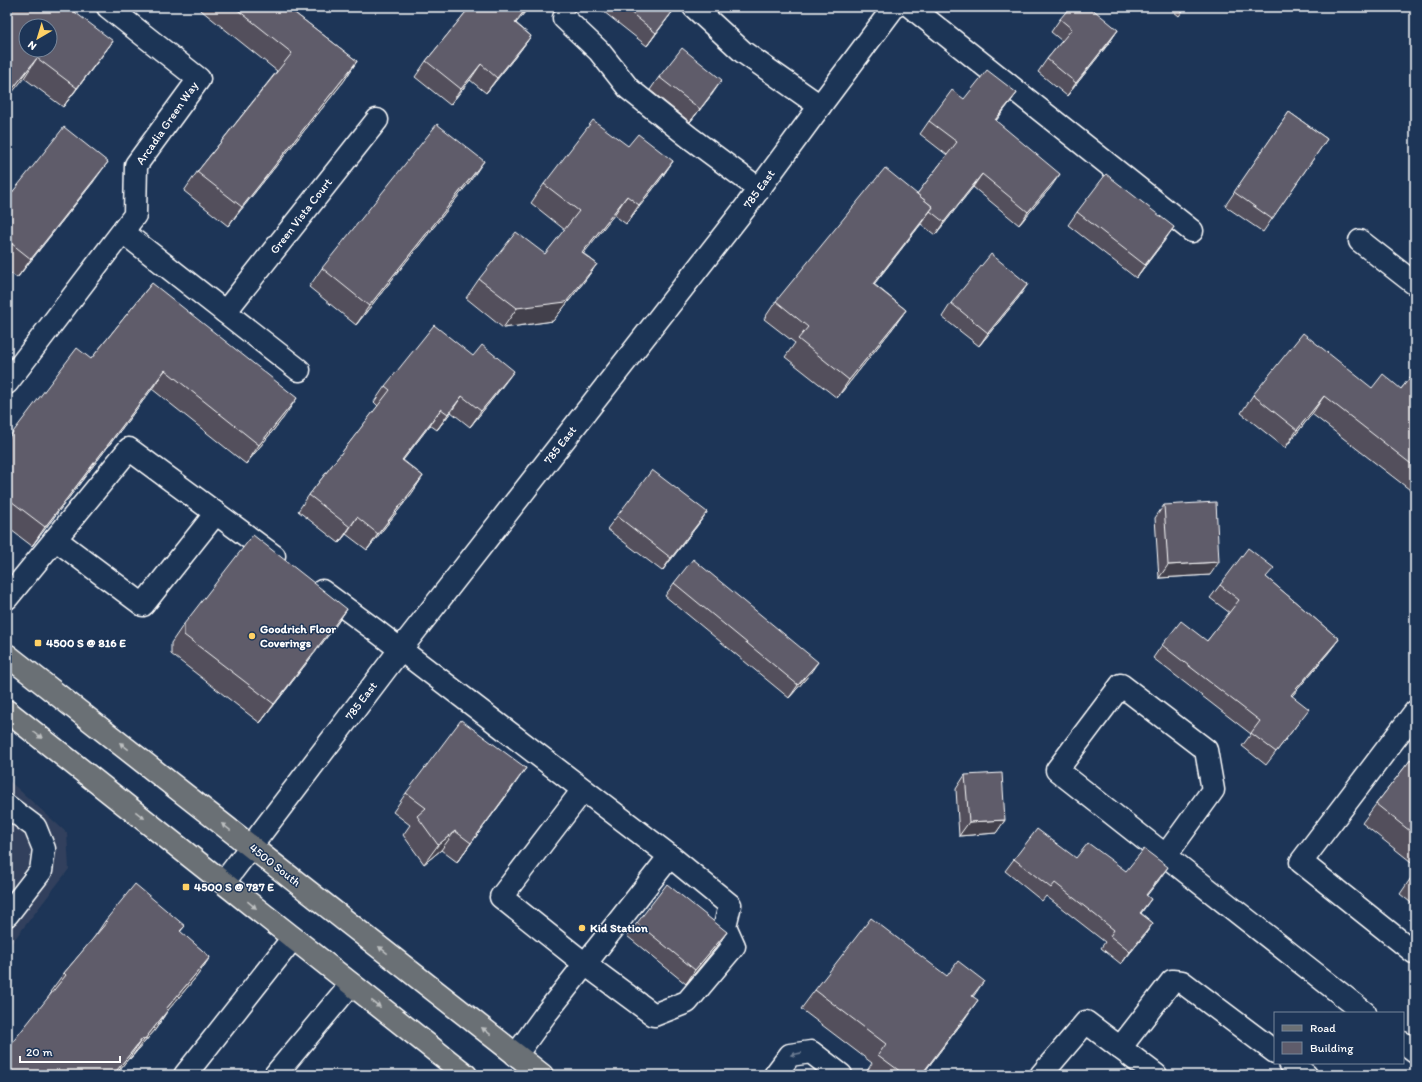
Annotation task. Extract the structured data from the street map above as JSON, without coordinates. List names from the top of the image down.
{
  "streets": {
    "main road": ["4500 South"],
    "street": ["Arcadia Green Way", "785 East", "Green Vista Court"]
  },
  "crossings": [
    ["785 East", "4500 South"]
  ],
  "places": {
    "other": ["Goodrich Floor Coverings", "Kid Station"],
    "transit": ["4500 S @ 816 E", "4500 S @ 787 E"]
  },
  "legend": ["Road", "Building"],
  "scale_bar": "20 m",
  "north": "bottom left"
}
